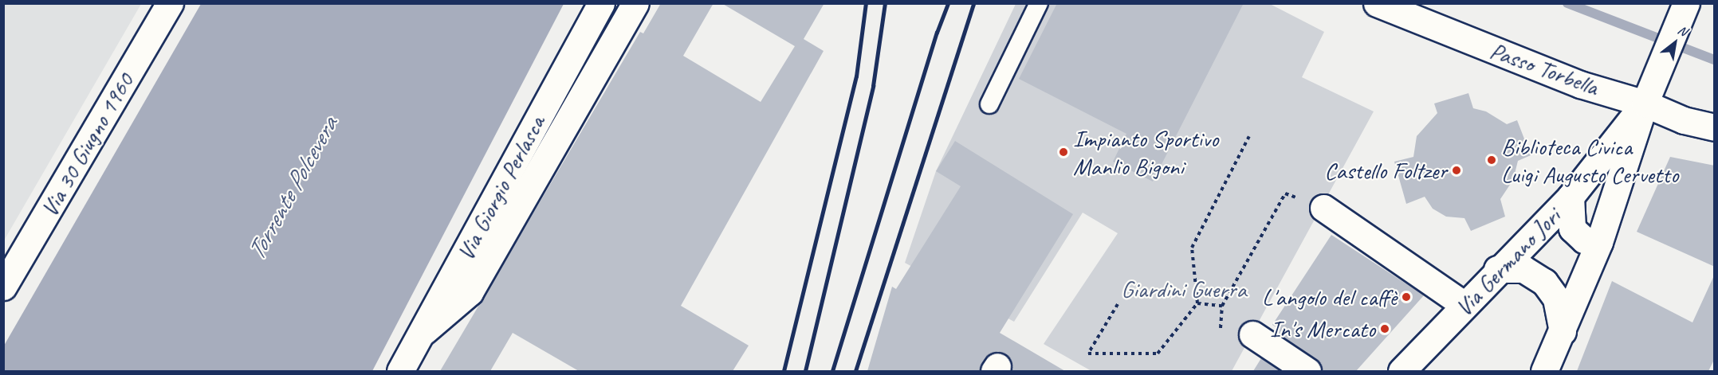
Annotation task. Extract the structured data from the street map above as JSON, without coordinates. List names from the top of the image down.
{
  "streets": {
    "main road": [
      "Passo Torbella",
      "Via 30 Giugno 1960",
      "Via Giorgio Perlasca",
      "Via Germano Jori"
    ]
  },
  "crossings": [
    ["Passo Torbella", "Via Germano Jori"]
  ],
  "water": ["Torrente Polcevera"],
  "parks": ["Giardini Guerra"],
  "places": [
    "Impianto Sportivo Manlio Bigoni",
    "Biblioteca Civica Luigi Augusto Cervetto",
    "Castello Foltzer",
    "L'angolo del caffè",
    "In's Mercato"
  ],
  "north": "top right"
}
